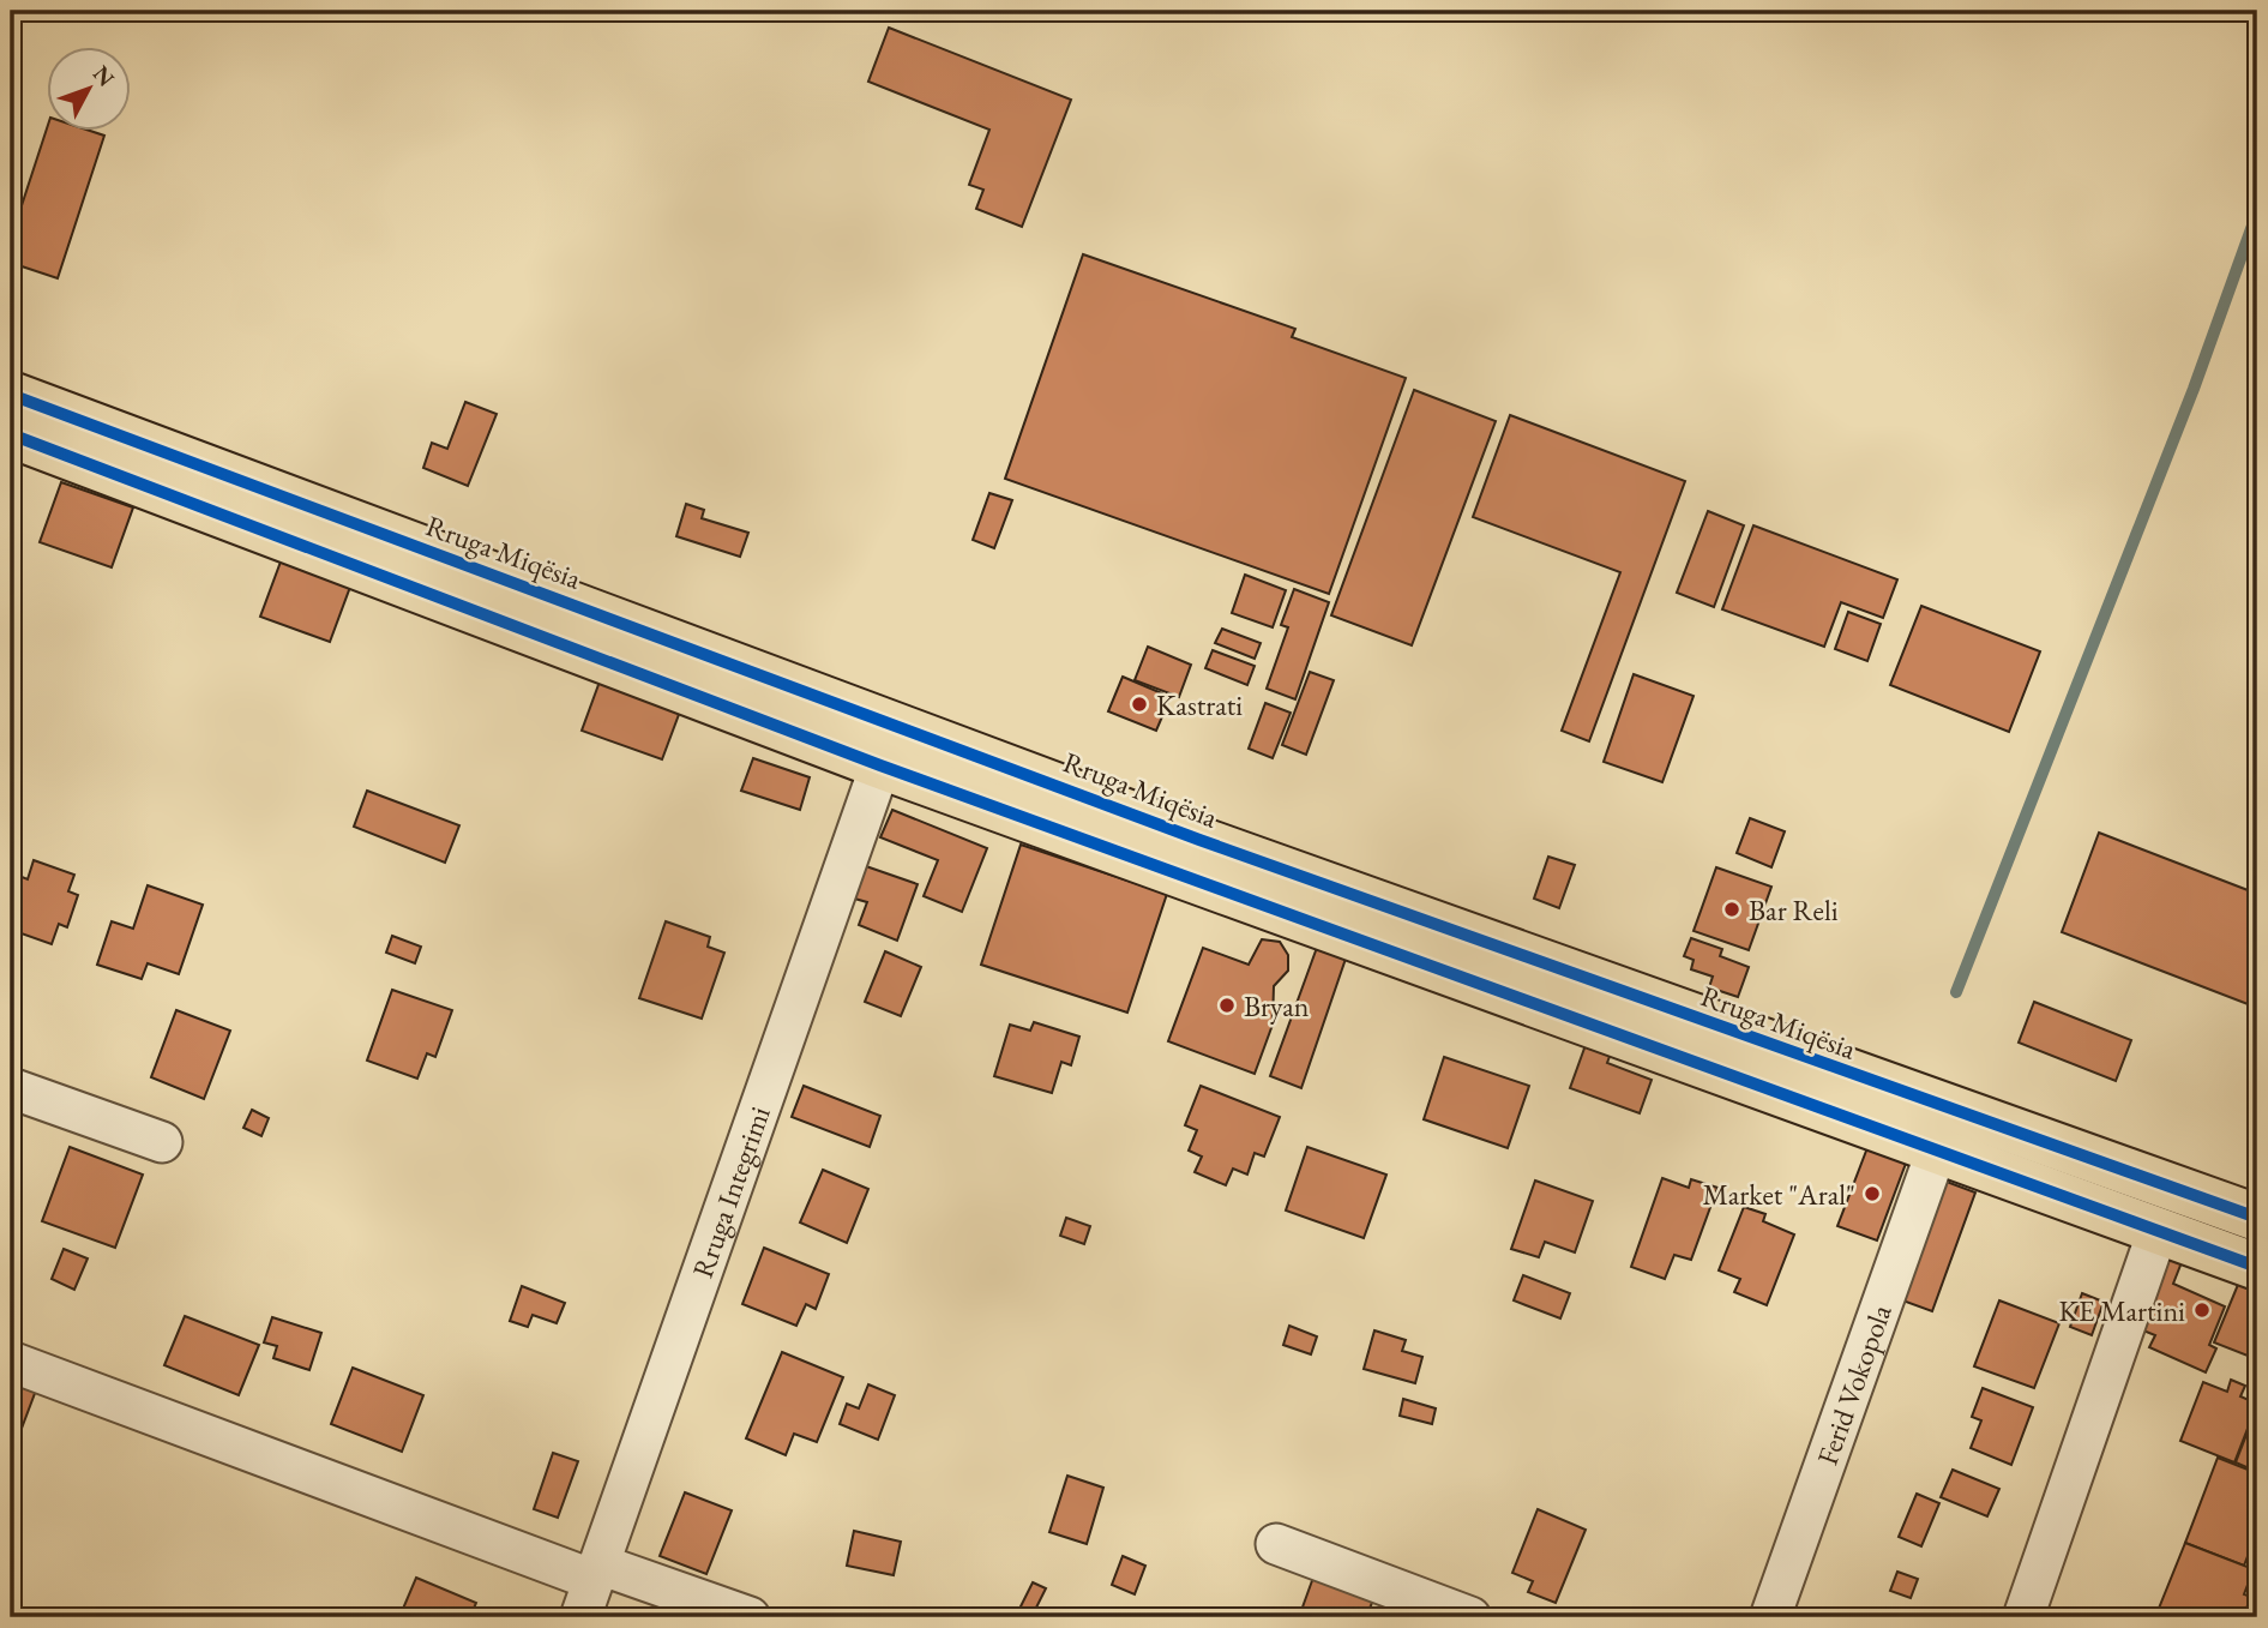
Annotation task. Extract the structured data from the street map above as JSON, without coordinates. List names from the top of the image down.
{
  "streets": {
    "main road": ["Rruga Miqësia"],
    "street": ["Rruga Integrimi", "Ferid Vokopola"]
  },
  "places": [
    "Kastrati",
    "Bar Reli",
    "Bryan",
    "Market \"Aral\"",
    "KE Martini"
  ],
  "north": "top right"
}
